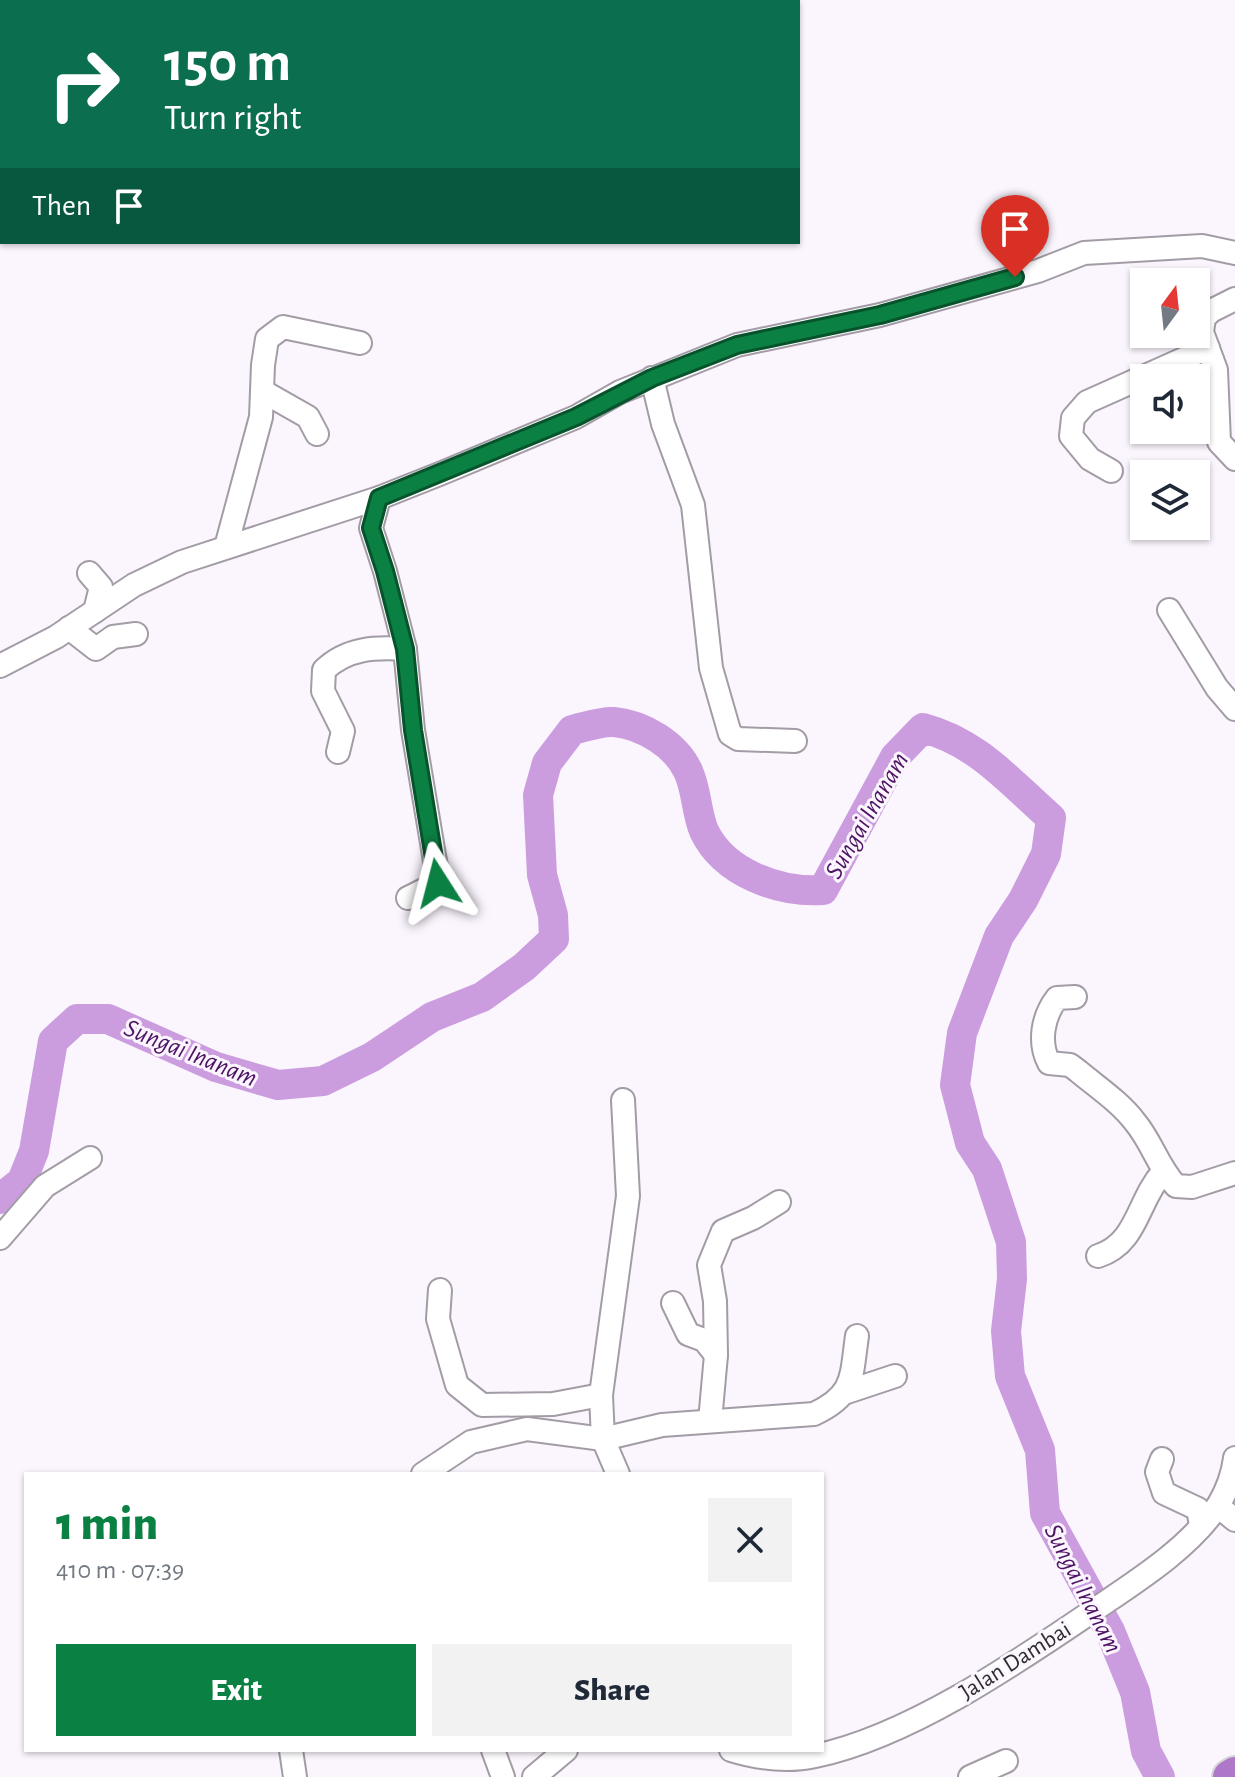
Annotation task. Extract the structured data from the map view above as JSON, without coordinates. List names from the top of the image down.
{
  "streets": {
    "street": ["Jalan Dambai"]
  },
  "water": ["Sungai Inanam"],
  "north": "top",
  "page": {
    "turn": ["150 m", "Turn right"],
    "then": "Then",
    "heading": ["1 min", "410 m · 07:39"],
    "buttons": ["Exit", "Share"]
  }
}
